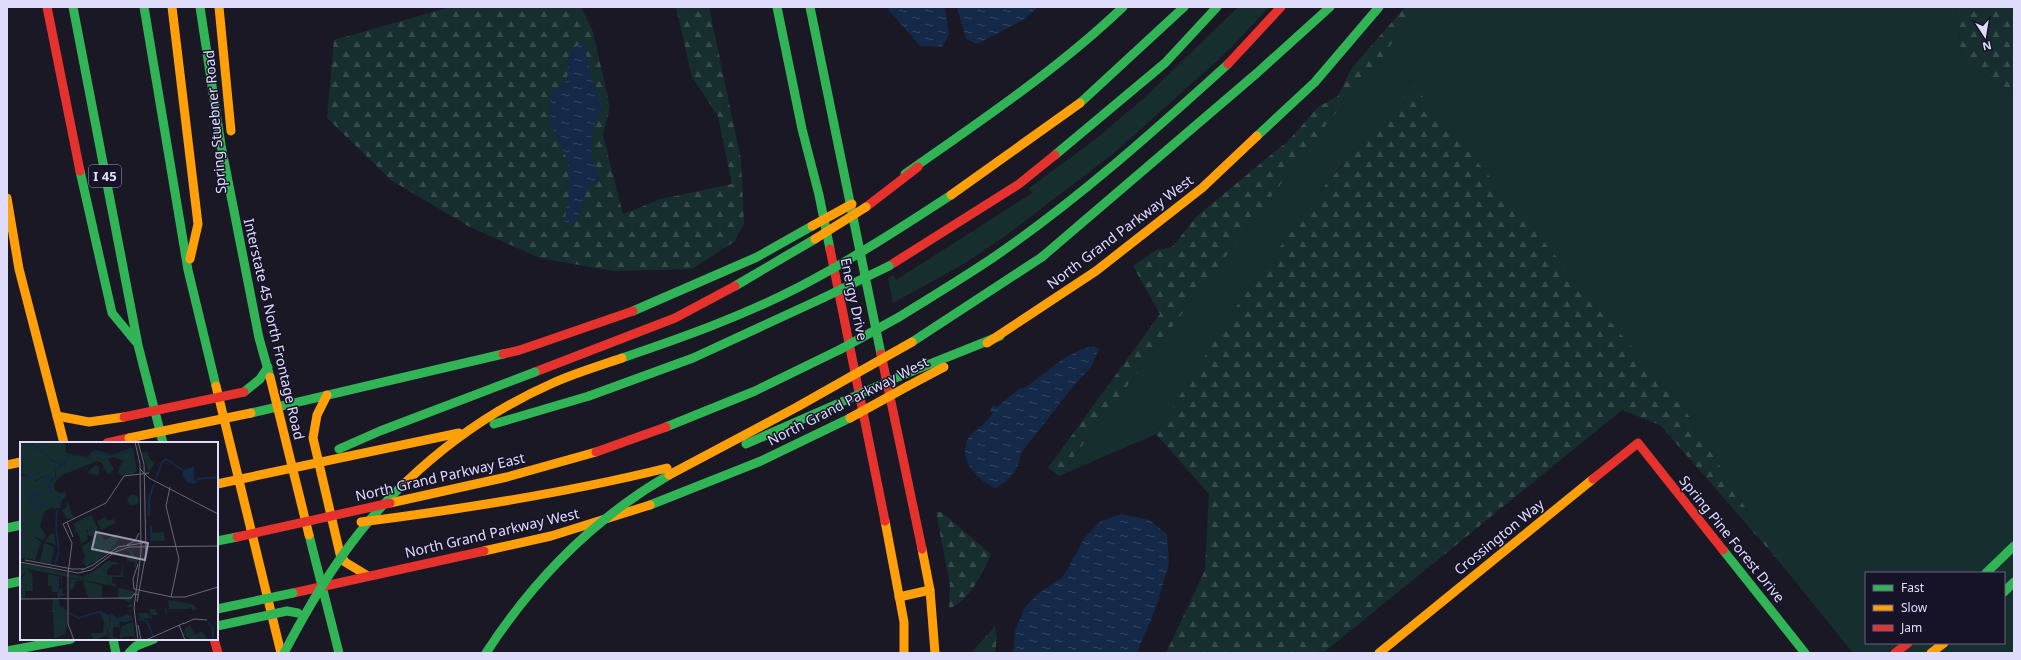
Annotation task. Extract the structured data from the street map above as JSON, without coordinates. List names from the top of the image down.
{
  "streets": {
    "main road": [
      "Spring Stuebner Road",
      "I 45",
      "North Grand Parkway West",
      "Energy Drive",
      "Interstate 45 North Frontage Road",
      "North Grand Parkway East",
      "Crossington Way",
      "Spring Pine Forest Drive"
    ]
  },
  "crossings": [
    ["Spring Stuebner Road", "Interstate 45 North Frontage Road"],
    ["North Grand Parkway West", "Interstate 45 North Frontage Road"],
    ["Crossington Way", "Spring Pine Forest Drive"]
  ],
  "legend": ["Fast", "Slow", "Jam"],
  "north": "bottom"
}
